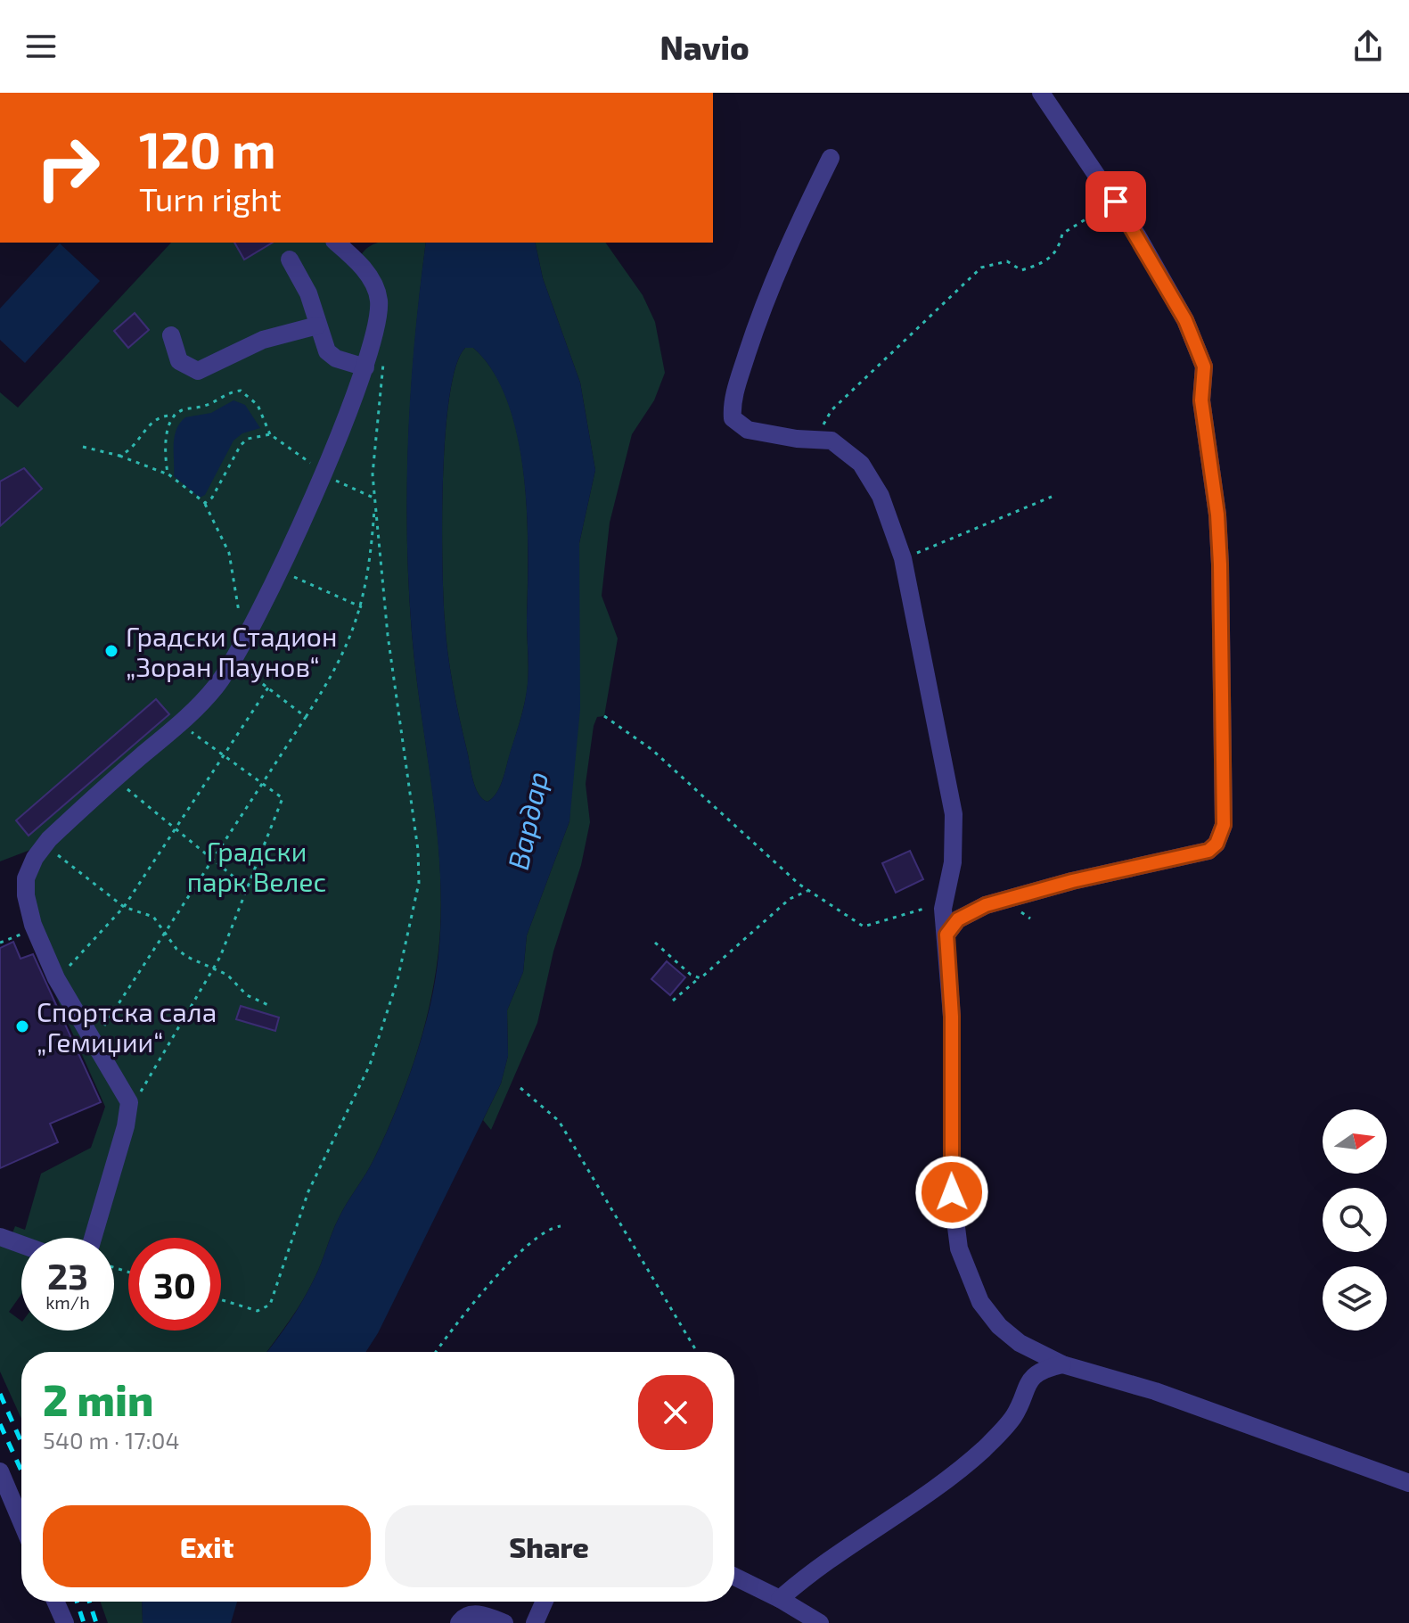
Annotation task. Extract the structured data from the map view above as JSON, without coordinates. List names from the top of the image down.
{
  "water": ["Вардар"],
  "parks": ["Градски парк Велес"],
  "places": ["Градски Стадион „Зоран Паунов“", "Спортска сала „Гемиџии“"],
  "north": "right",
  "page": {
    "header": "Navio",
    "turn": ["120 m", "Turn right"],
    "speed": "23 km/h",
    "limit": "30",
    "heading": ["2 min", "540 m · 17:04"],
    "buttons": ["Exit", "Share"]
  }
}
